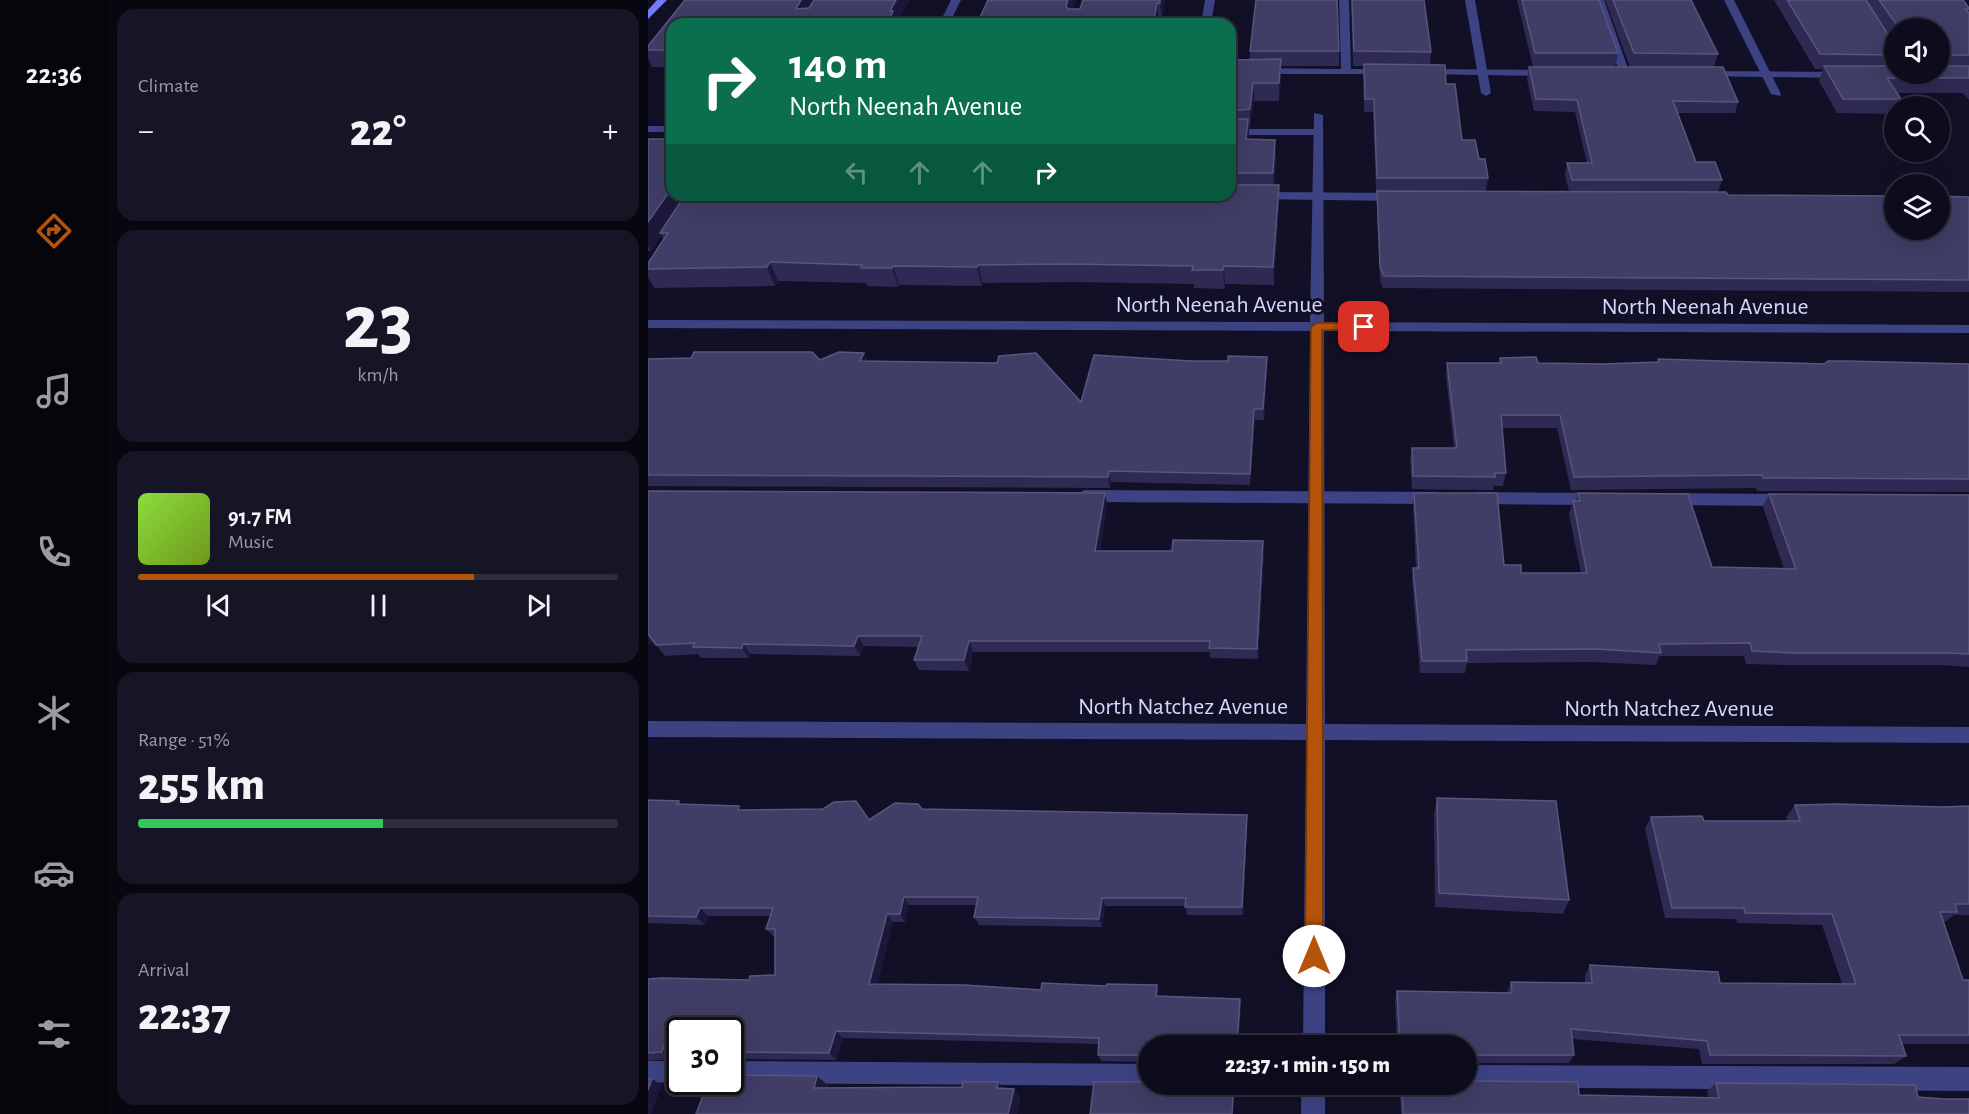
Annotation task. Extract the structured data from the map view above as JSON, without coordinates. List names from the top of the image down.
{
  "streets": {
    "street": ["North Neenah Avenue", "North Natchez Avenue"]
  },
  "page": {
    "tabs": "22:36",
    "tile": [
      "Climate",
      ["23", "km/h"],
      ["Range · 51%", "255 km"],
      ["Arrival", "22:37"]
    ],
    "turn": ["140 m", "North Neenah Avenue"],
    "heat": ["−", "22°", "+"],
    "song": ["91.7 FM", "Music"],
    "limit": "30",
    "trip": "22:37 · 1 min · 150 m"
  }
}
